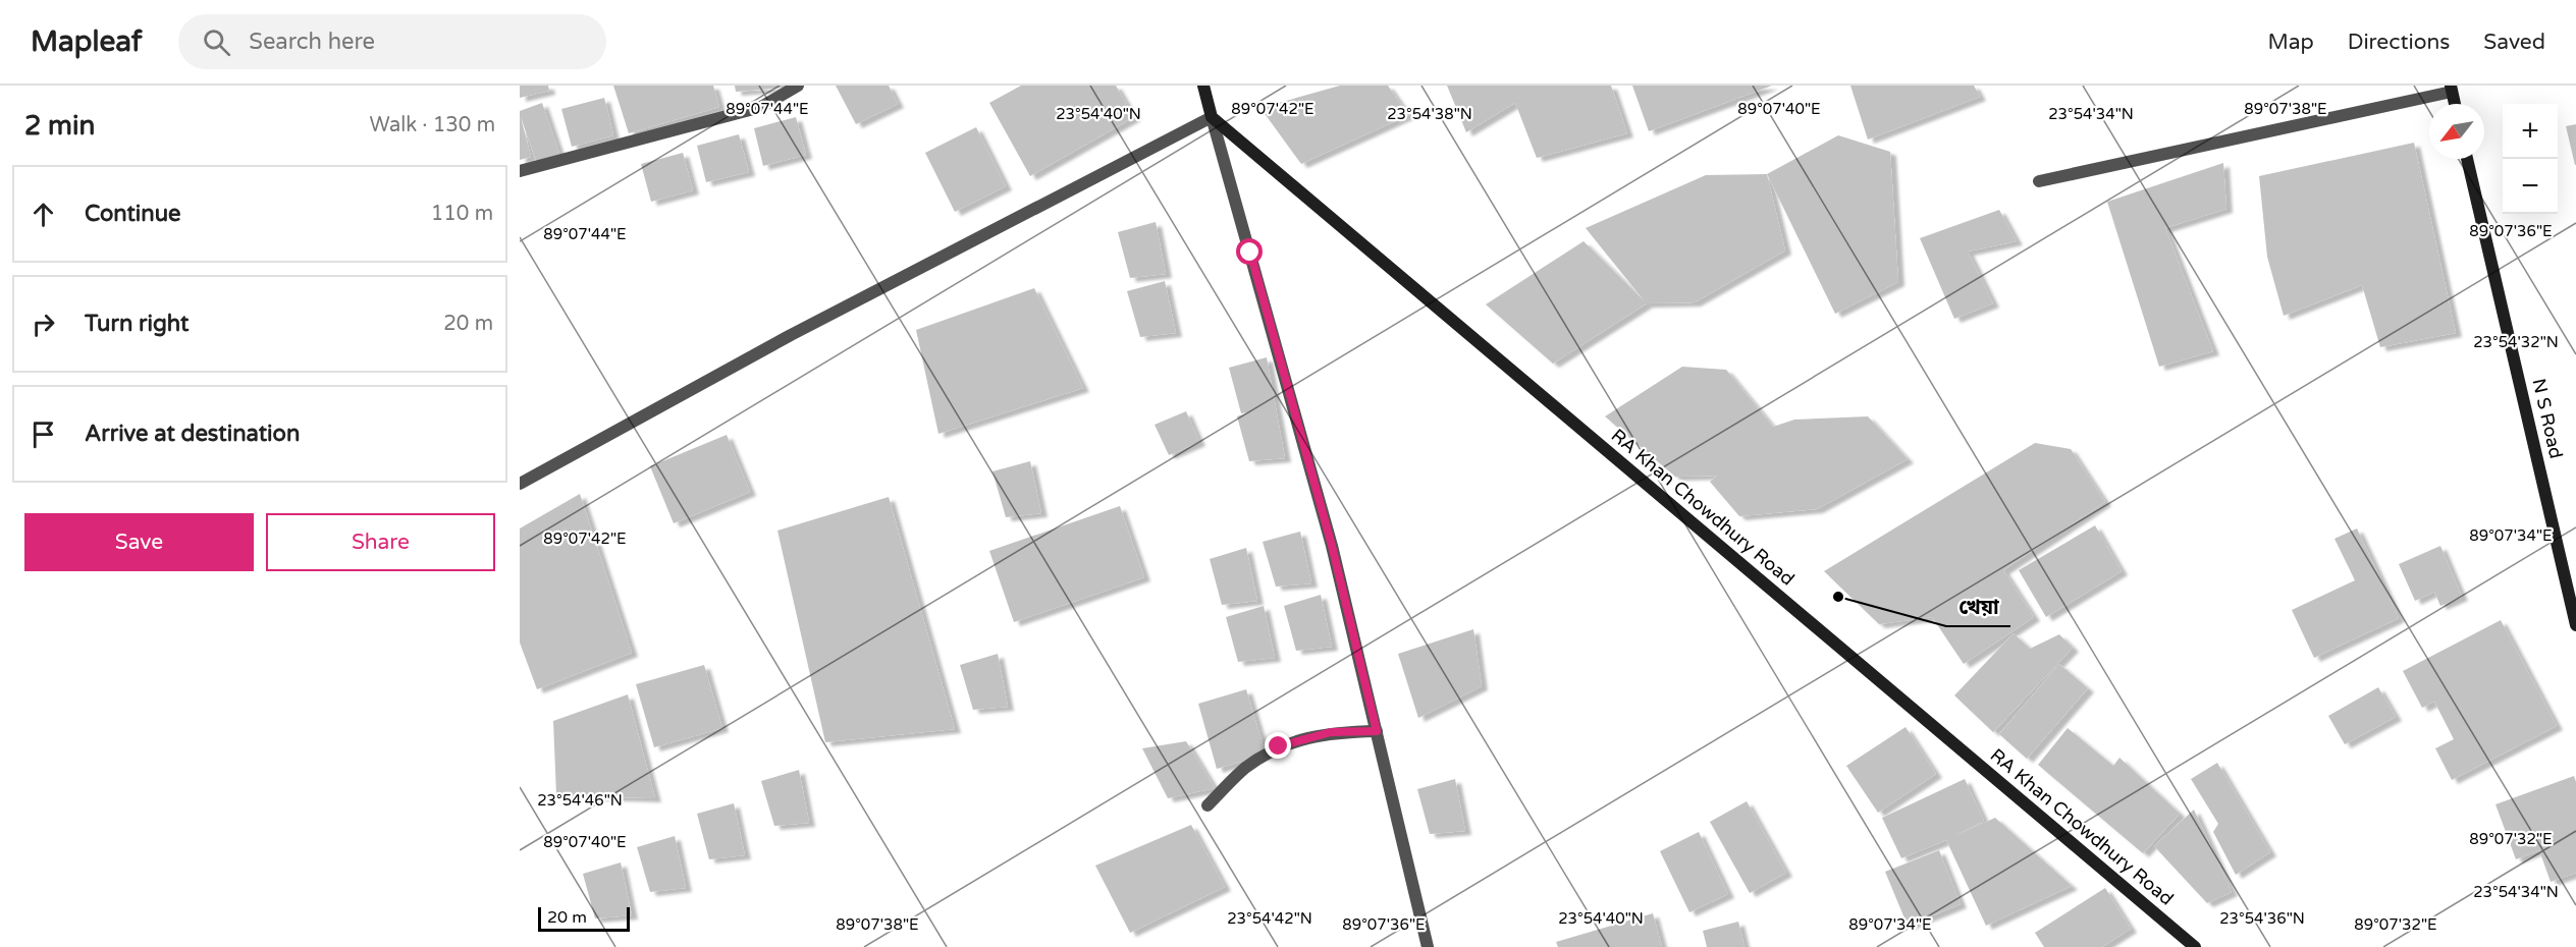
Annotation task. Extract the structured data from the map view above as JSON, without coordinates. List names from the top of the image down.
{
  "streets": {
    "street": ["N S Road", "RA Khan Chowdhury Road"]
  },
  "places": ["খেয়া"],
  "scale_bar": "20 m",
  "north": "bottom left",
  "page": {
    "header": "Mapleaf",
    "search": "Search here",
    "nav": ["Map", "Directions", "Saved"],
    "heading": ["2 min", "Walk · 130 m"],
    "map_buttons": ["+", "−"],
    "list": [
      ["Continue", "110 m"],
      ["Turn right", "20 m"],
      "Arrive at destination"
    ],
    "buttons": ["Save", "Share"],
    "scale": "20 m"
  },
  "coordinates": [
    "89°07'42\"E",
    "89°07'44\"E",
    "89°07'40\"E",
    "89°07'38\"E",
    "23°54'40\"N",
    "23°54'38\"N",
    "23°54'34\"N",
    "89°07'36\"E",
    "23°54'32\"N",
    "89°07'34\"E",
    "23°54'46\"N",
    "89°07'32\"E",
    "23°54'42\"N",
    "23°54'36\"N"
  ]
}
